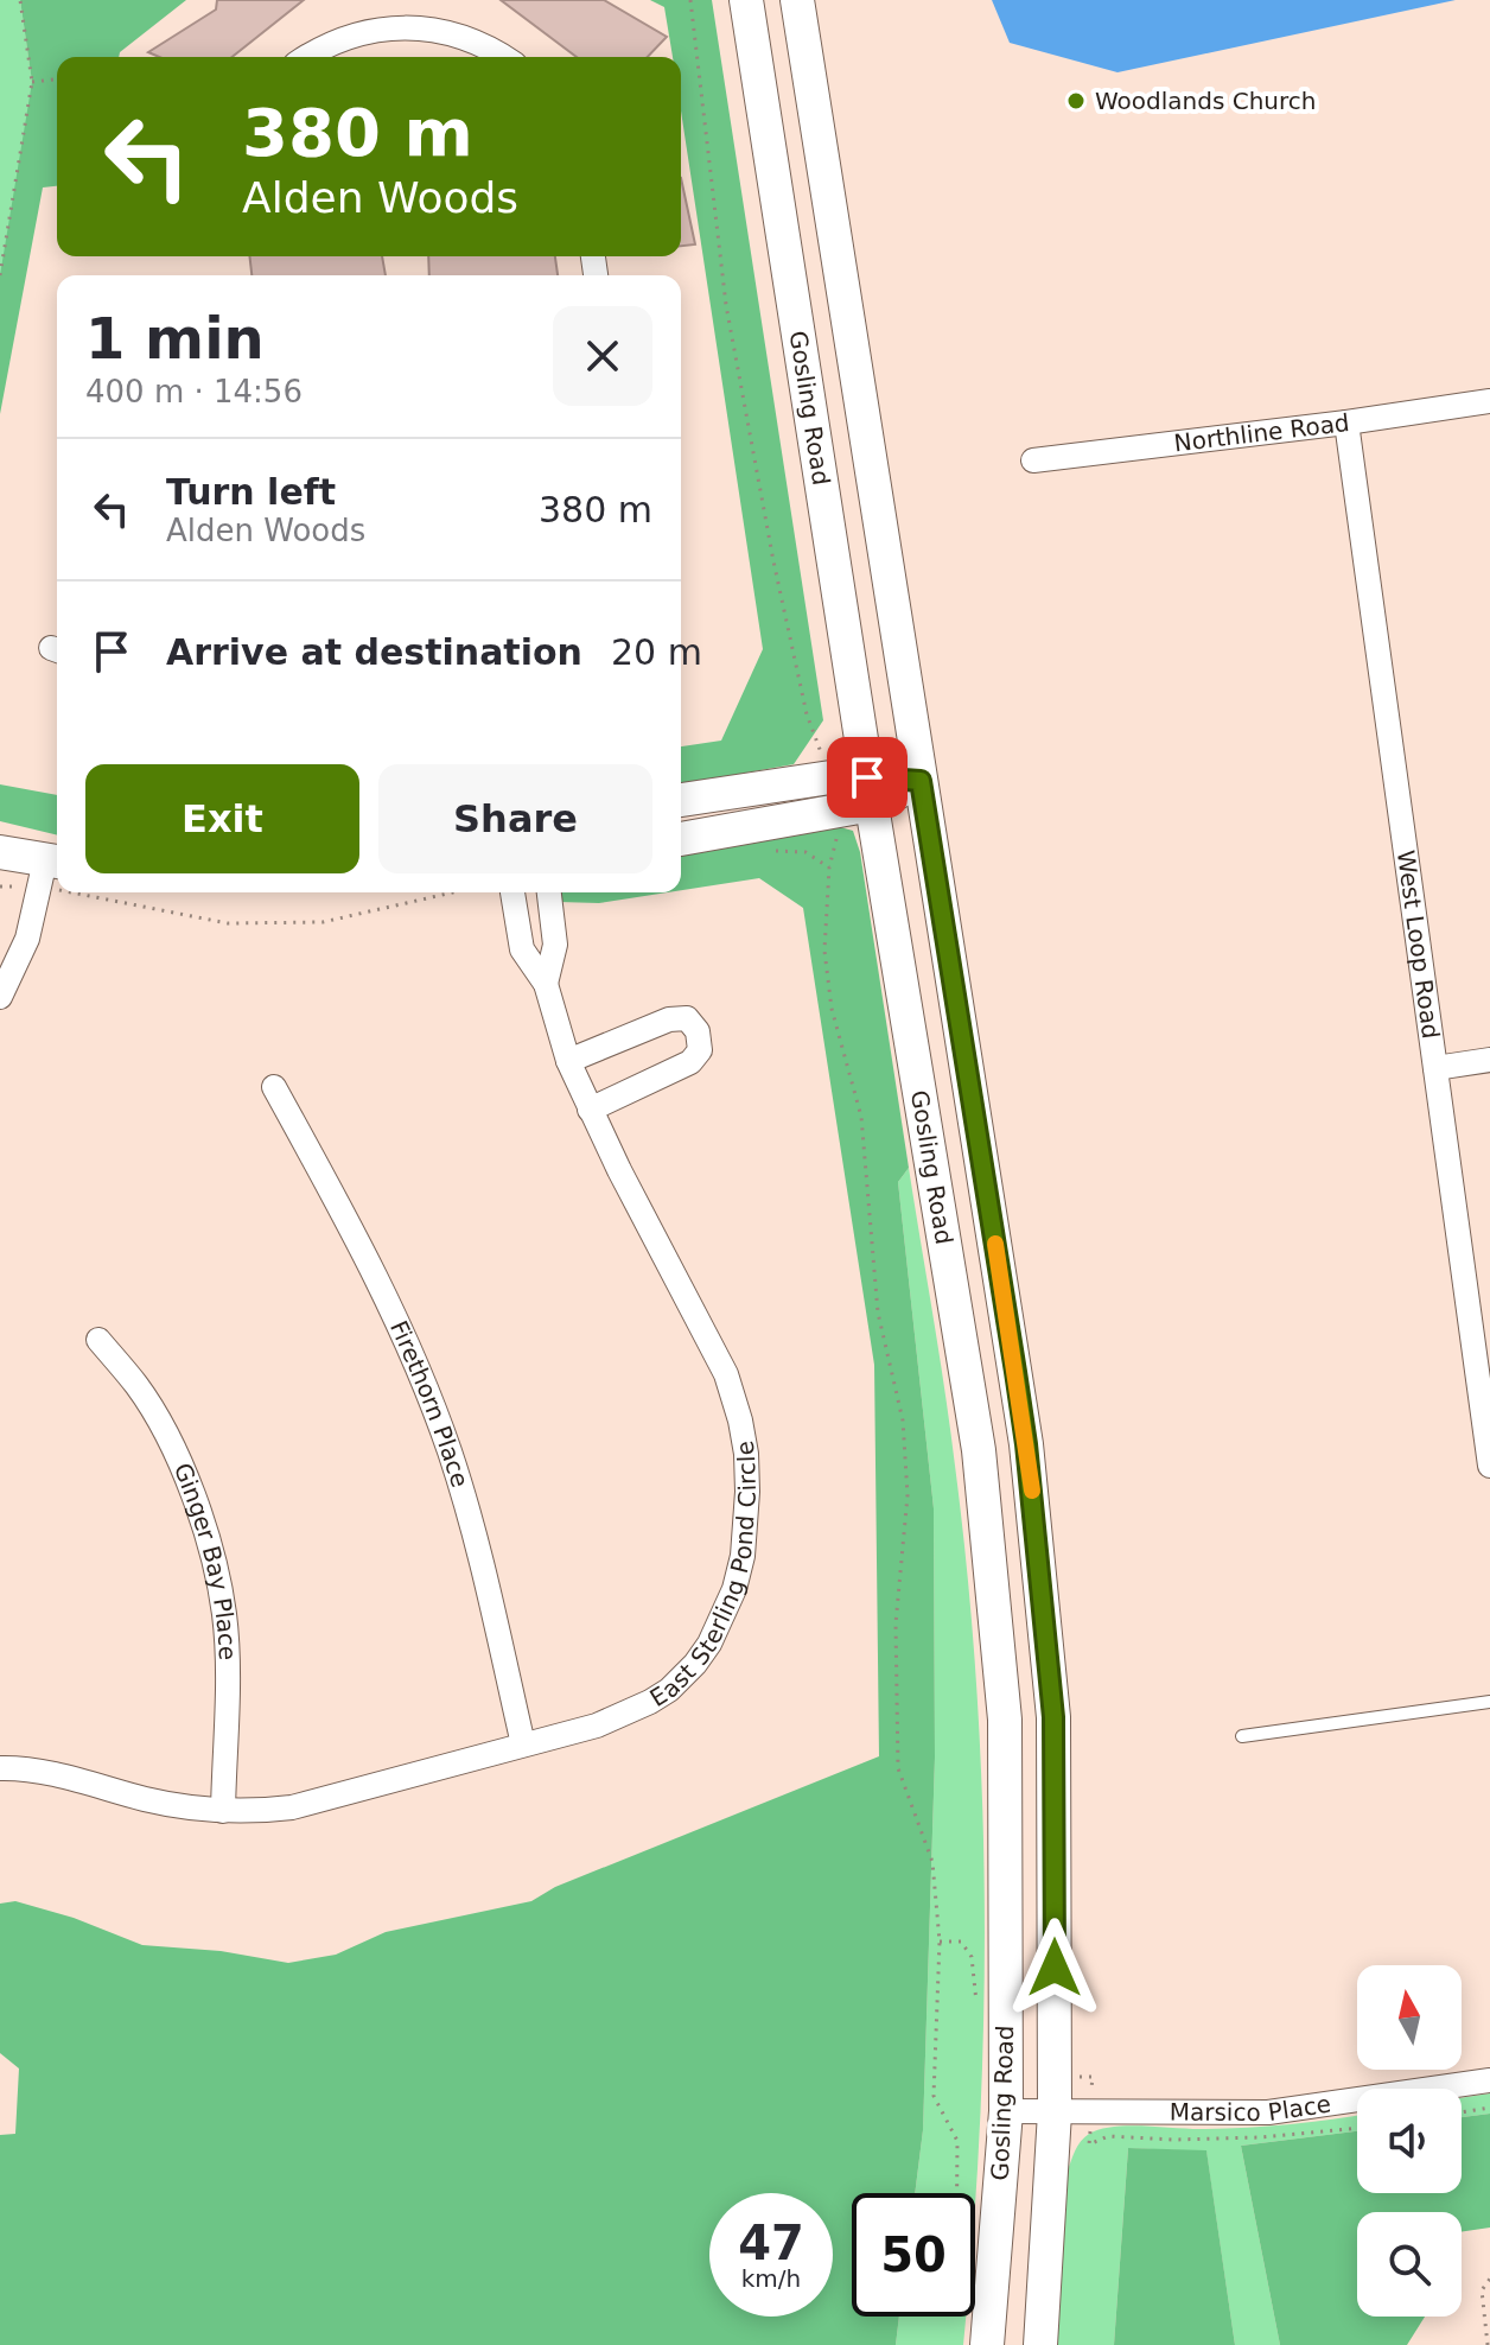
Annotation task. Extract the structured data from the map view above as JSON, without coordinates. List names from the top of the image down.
{
  "streets": {
    "main road": ["Gosling Road"],
    "street": [
      "Northline Road",
      "West Loop Road",
      "Firethorn Place",
      "Ginger Bay Place",
      "East Sterling Pond Circle",
      "Marsico Place"
    ]
  },
  "crossings": [
    ["Gosling Road", "Marsico Place"],
    ["Northline Road", "West Loop Road"],
    ["Firethorn Place", "East Sterling Pond Circle"],
    ["Ginger Bay Place", "East Sterling Pond Circle"]
  ],
  "places": ["Woodlands Church"],
  "north": "top",
  "page": {
    "turn": ["380 m", "Alden Woods"],
    "heading": ["1 min", "400 m · 14:56"],
    "list": [
      {
        "name": "Turn left",
        "note": "Alden Woods",
        "value": "380 m"
      },
      {
        "name": "Arrive at destination",
        "value": "20 m"
      }
    ],
    "buttons": ["Exit", "Share"],
    "speed": "47 km/h",
    "limit": "50"
  }
}
